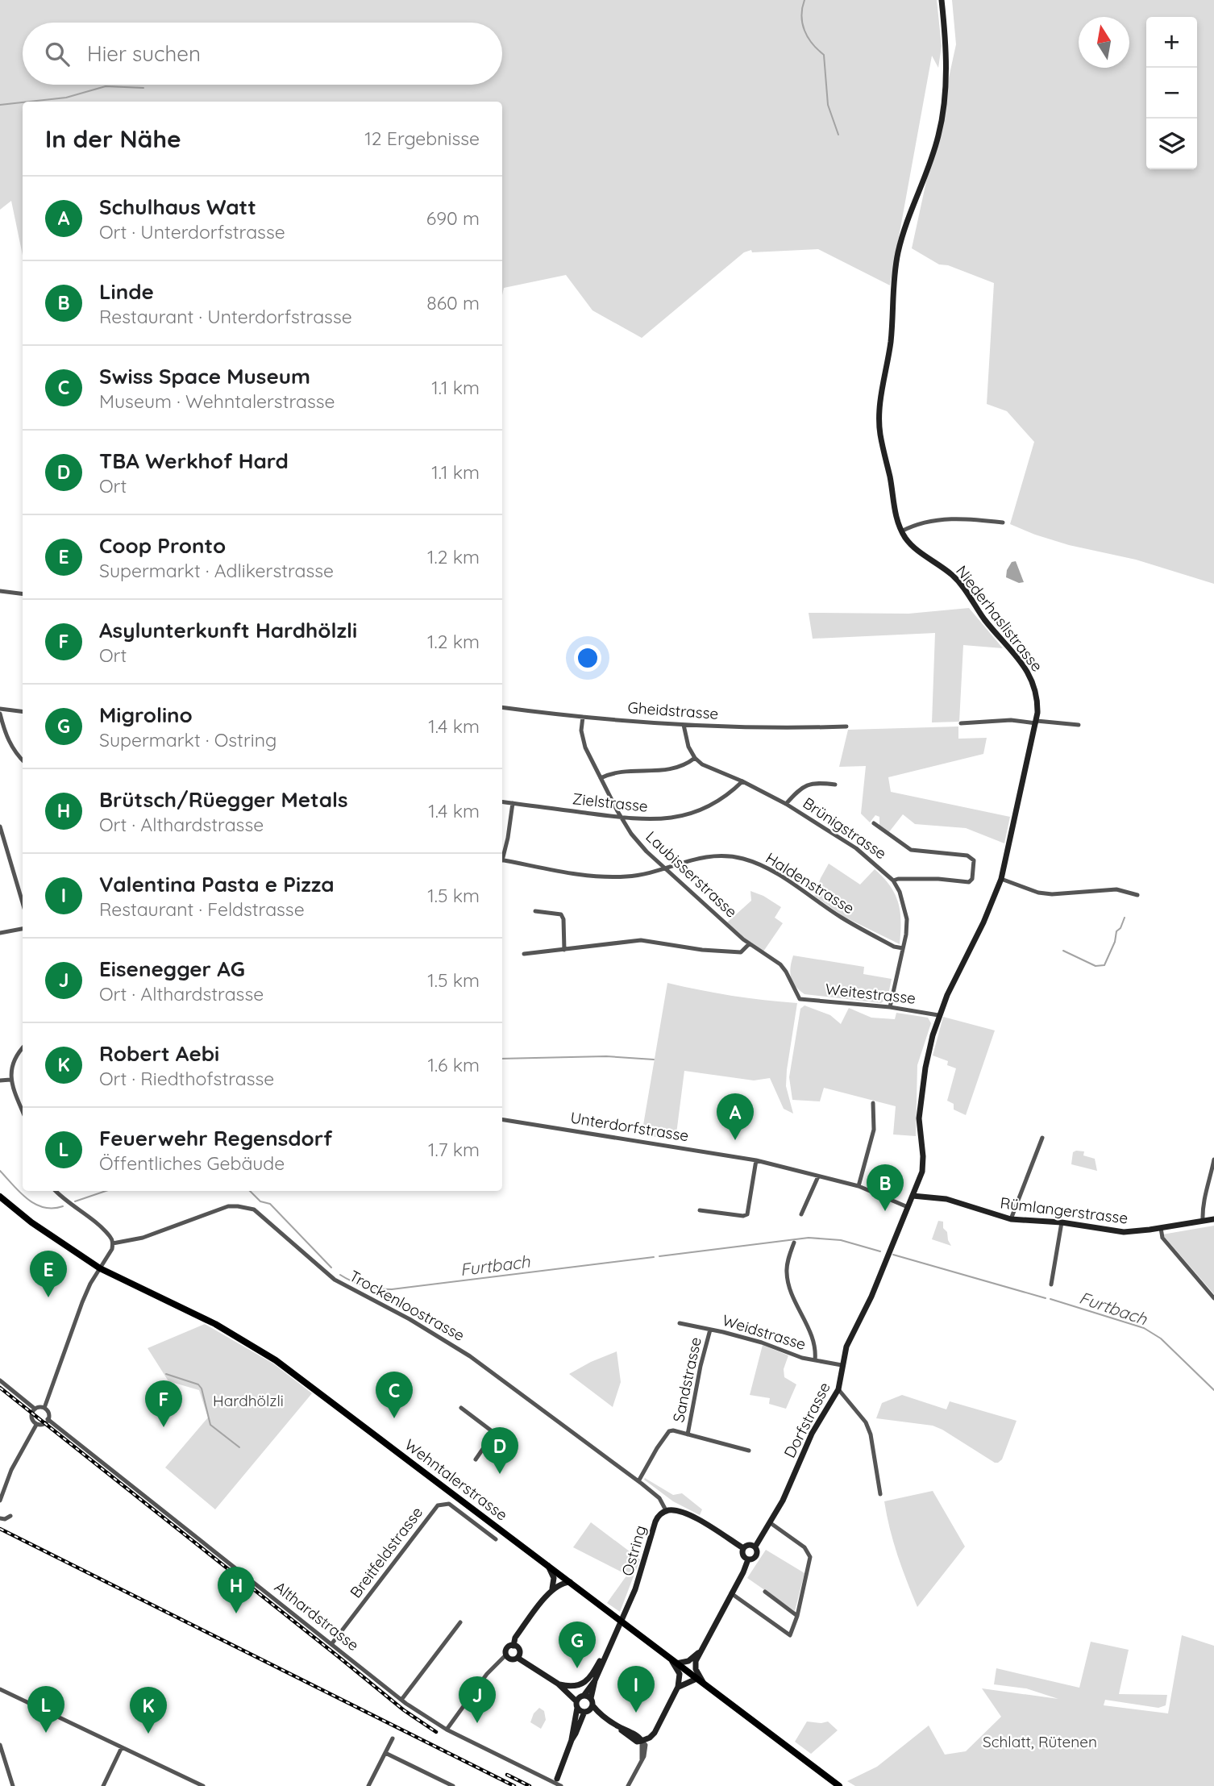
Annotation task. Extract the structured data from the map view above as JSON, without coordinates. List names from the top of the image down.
{
  "streets": {
    "main road": ["Wehntalerstrasse"],
    "street": [
      "Niederhaslistrasse",
      "Gheidstrasse",
      "Zielstrasse",
      "Brünigstrasse",
      "Laubisserstrasse",
      "Haldenstrasse",
      "Weitestrasse",
      "Unterdorfstrasse",
      "Rümlangerstrasse",
      "Trockenloostrasse",
      "Weidstrasse",
      "Sandstrasse",
      "Dorfstrasse",
      "Ostring",
      "Breitfeldstrasse",
      "Althardstrasse"
    ]
  },
  "crossings": [
    ["Niederhaslistrasse", "Weitestrasse"],
    ["Niederhaslistrasse", "Unterdorfstrasse"],
    ["Niederhaslistrasse", "Rümlangerstrasse"],
    ["Niederhaslistrasse", "Dorfstrasse"],
    ["Gheidstrasse", "Laubisserstrasse"],
    ["Zielstrasse", "Brünigstrasse"],
    ["Zielstrasse", "Laubisserstrasse"],
    ["Brünigstrasse", "Haldenstrasse"],
    ["Brünigstrasse", "Weitestrasse"],
    ["Laubisserstrasse", "Haldenstrasse"],
    ["Laubisserstrasse", "Weitestrasse"],
    ["Unterdorfstrasse", "Dorfstrasse"],
    ["Trockenloostrasse", "Ostring"],
    ["Weidstrasse", "Sandstrasse"],
    ["Weidstrasse", "Dorfstrasse"],
    ["Breitfeldstrasse", "Althardstrasse"]
  ],
  "water": ["Furtbach"],
  "parks": ["Hardhölzli", "Schlatt, Rütenen"],
  "north": "top",
  "page": {
    "map_buttons": ["+", "−"],
    "search": "Hier suchen",
    "heading": ["In der Nähe", "12 Ergebnisse"],
    "list": [
      {
        "mark": "A",
        "name": "Schulhaus Watt",
        "note": "Ort · Unterdorfstrasse",
        "value": "690 m"
      },
      {
        "mark": "B",
        "name": "Linde",
        "note": "Restaurant · Unterdorfstrasse",
        "value": "860 m"
      },
      {
        "mark": "C",
        "name": "Swiss Space Museum",
        "note": "Museum · Wehntalerstrasse",
        "value": "1.1 km"
      },
      {
        "mark": "D",
        "name": "TBA Werkhof Hard",
        "note": "Ort",
        "value": "1.1 km"
      },
      {
        "mark": "E",
        "name": "Coop Pronto",
        "note": "Supermarkt · Adlikerstrasse",
        "value": "1.2 km"
      },
      {
        "mark": "F",
        "name": "Asylunterkunft Hardhölzli",
        "note": "Ort",
        "value": "1.2 km"
      },
      {
        "mark": "G",
        "name": "Migrolino",
        "note": "Supermarkt · Ostring",
        "value": "1.4 km"
      },
      {
        "mark": "H",
        "name": "Brütsch/Rüegger Metals",
        "note": "Ort · Althardstrasse",
        "value": "1.4 km"
      },
      {
        "mark": "I",
        "name": "Valentina Pasta e Pizza",
        "note": "Restaurant · Feldstrasse",
        "value": "1.5 km"
      },
      {
        "mark": "J",
        "name": "Eisenegger AG",
        "note": "Ort · Althardstrasse",
        "value": "1.5 km"
      },
      {
        "mark": "K",
        "name": "Robert Aebi",
        "note": "Ort · Riedthofstrasse",
        "value": "1.6 km"
      },
      {
        "mark": "L",
        "name": "Feuerwehr Regensdorf",
        "note": "Öffentliches Gebäude",
        "value": "1.7 km"
      }
    ],
    "pins": [
      "A",
      "B",
      "E",
      "C",
      "F",
      "D",
      "H",
      "G",
      "I",
      "J",
      "L",
      "K"
    ]
  }
}
